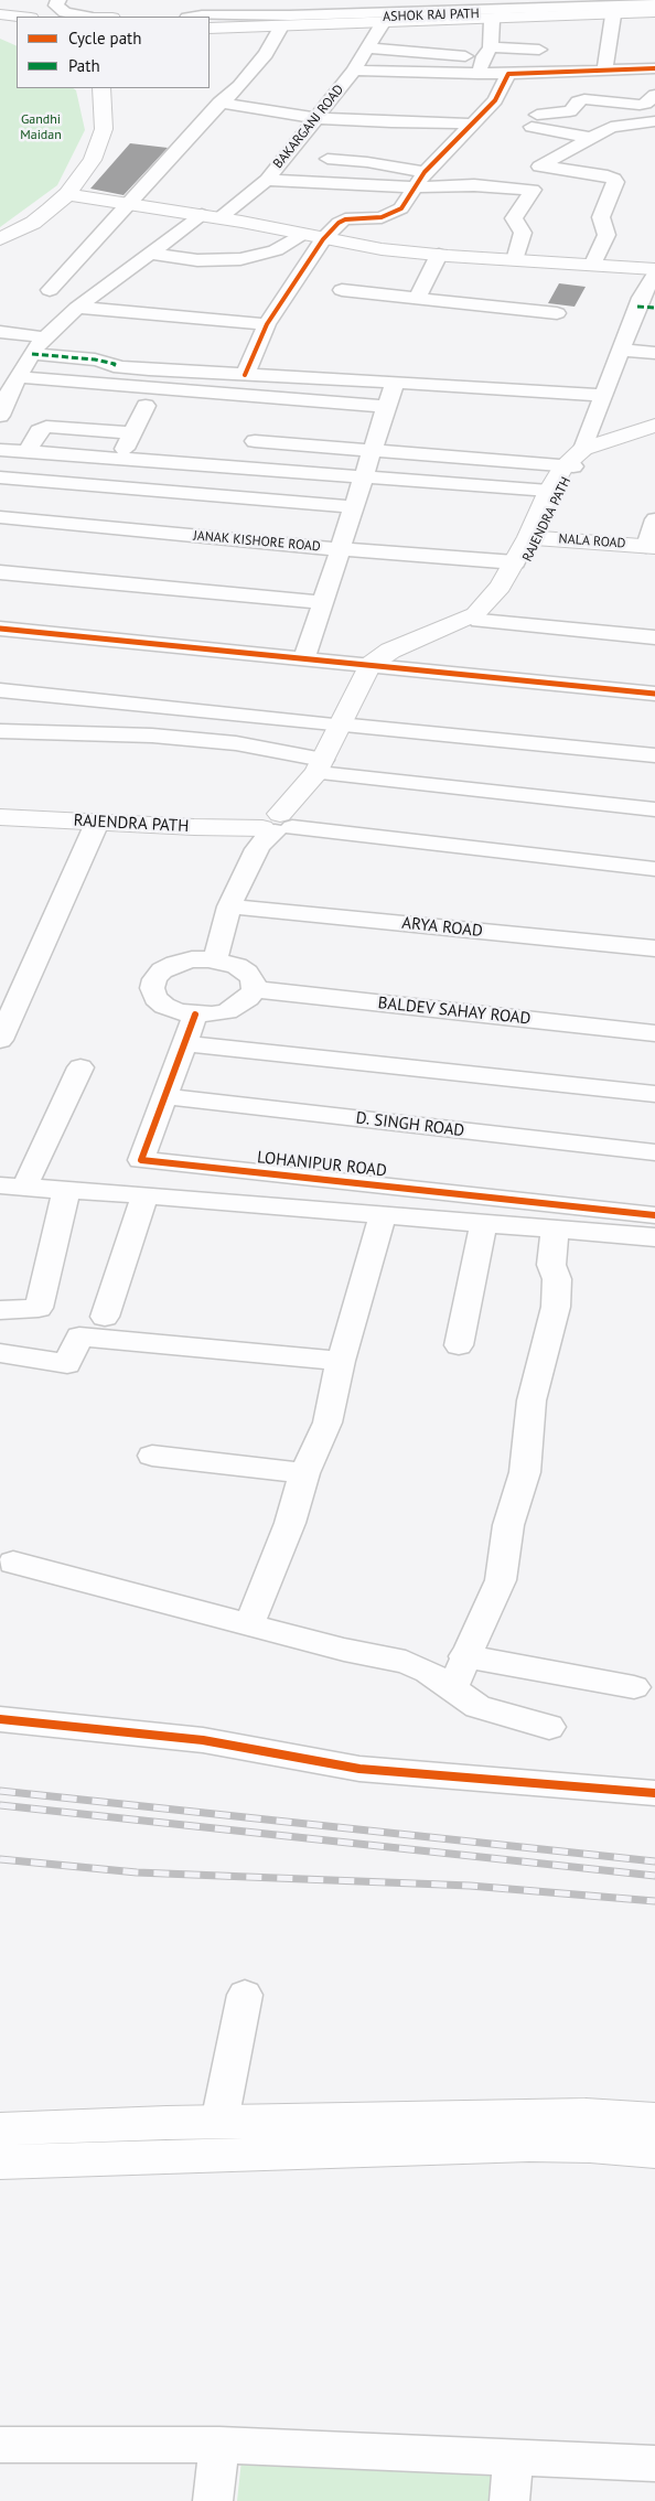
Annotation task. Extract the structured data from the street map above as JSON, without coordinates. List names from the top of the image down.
{
  "streets": {
    "main road": ["ASHOK RAJ PATH", "RAJENDRA PATH", "NALA ROAD"],
    "street": [
      "BAKARGANJ ROAD",
      "JANAK KISHORE ROAD",
      "ARYA ROAD",
      "BALDEV SAHAY ROAD",
      "D. SINGH ROAD",
      "LOHANIPUR ROAD"
    ]
  },
  "crossings": [
    ["ASHOK RAJ PATH", "BAKARGANJ ROAD"],
    ["RAJENDRA PATH", "JANAK KISHORE ROAD"],
    ["RAJENDRA PATH", "NALA ROAD"]
  ],
  "parks": ["Gandhi Maidan"],
  "legend": ["Cycle path", "Path"]
}
